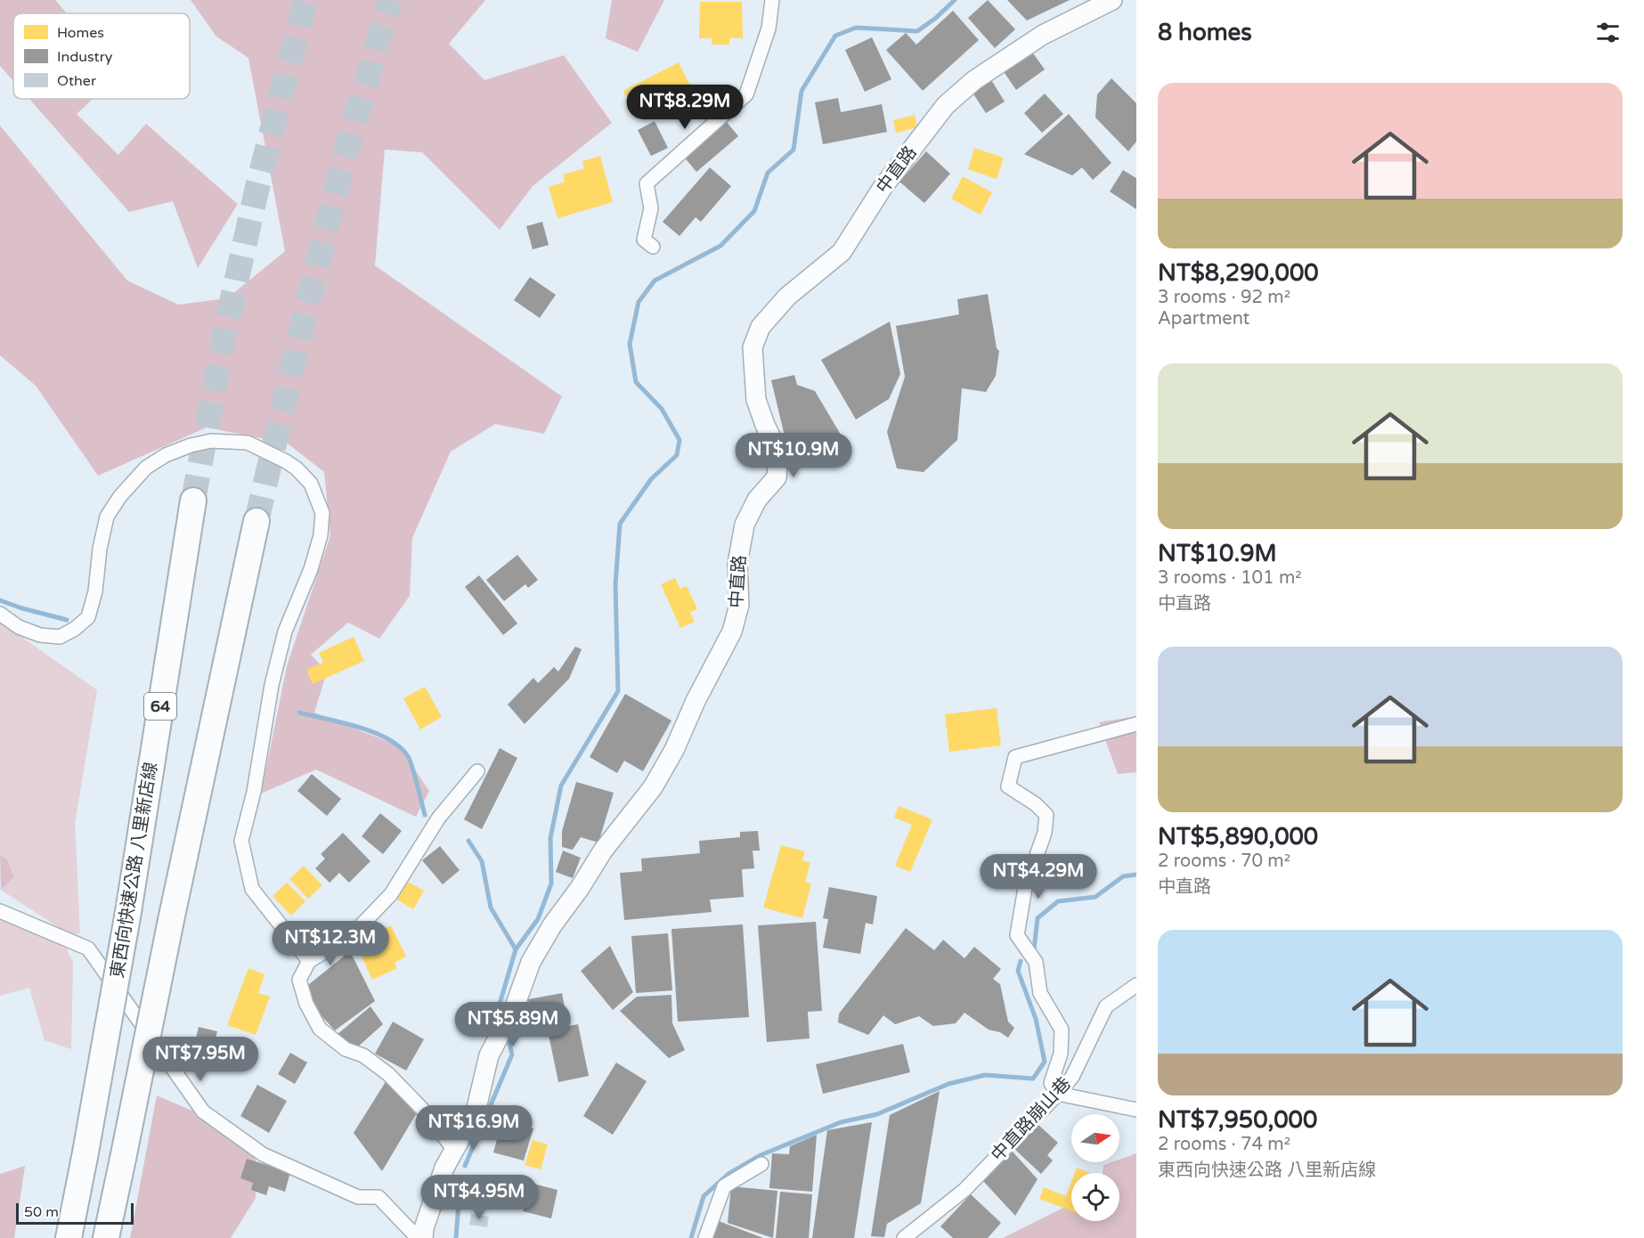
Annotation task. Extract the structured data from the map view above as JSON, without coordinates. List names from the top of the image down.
{
  "streets": {
    "highway": ["64", "東西向快速公路 八里新店線"],
    "street": ["中直路", "中直路崩山巷"]
  },
  "legend": ["Homes", "Industry", "Other"],
  "scale_bar": "50 m",
  "north": "right",
  "page": {
    "heading": "8 homes",
    "list": [
      {
        "name": "NT$8,290,000",
        "note": "3 rooms · 92 m² · Apartment"
      },
      {
        "name": "NT$10.9M",
        "note": "3 rooms · 101 m² · 中直路"
      },
      {
        "name": "NT$5,890,000",
        "note": "2 rooms · 70 m² · 中直路"
      },
      {
        "name": "NT$7,950,000",
        "note": "2 rooms · 74 m² · 東西向快速公路 八里新店線"
      }
    ],
    "price": [
      "NT$8.29M",
      "NT$10.9M",
      "NT$4.29M",
      "NT$12.3M",
      "NT$5.89M",
      "NT$7.95M",
      "NT$16.9M",
      "NT$4.95M"
    ],
    "scale": "50 m"
  }
}
